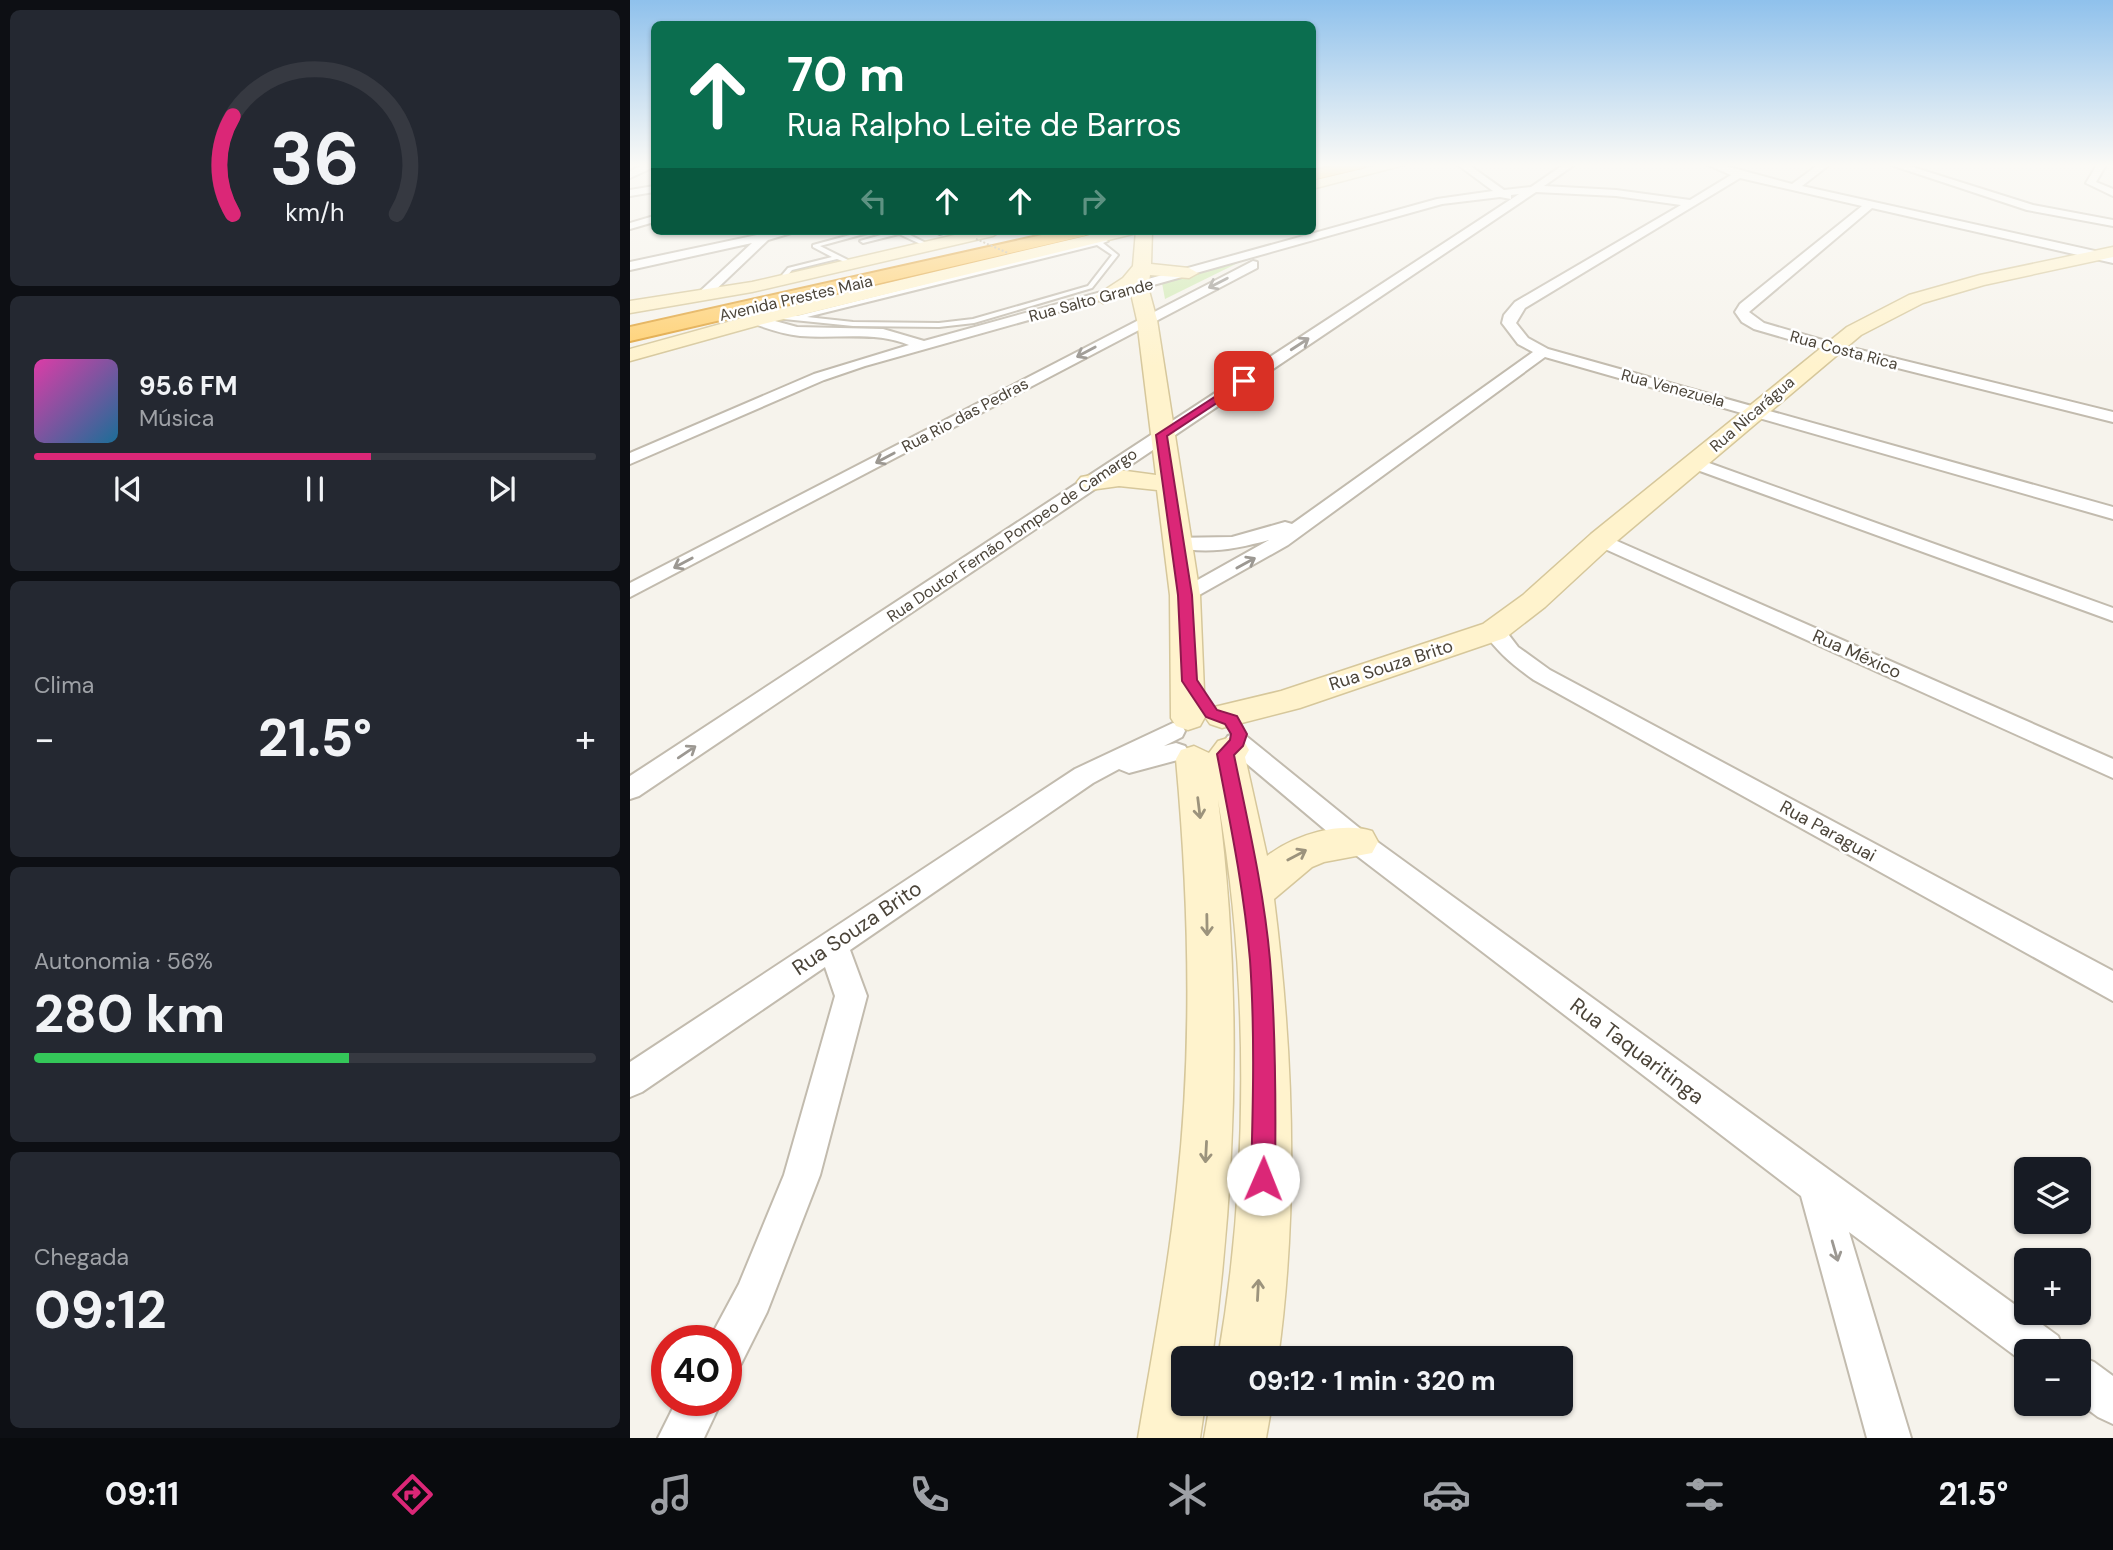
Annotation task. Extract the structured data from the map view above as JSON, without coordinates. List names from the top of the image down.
{
  "streets": {
    "highway": ["Avenida Prestes Maia"],
    "street": [
      "Rua Salto Grande",
      "Rua Costa Rica",
      "Rua Venezuela",
      "Rua Nicarágua",
      "Rua Rio das Pedras",
      "Rua Doutor Fernão Pompeo de Camargo",
      "Rua México",
      "Rua Souza Brito",
      "Rua Paraguai",
      "Rua Taquaritinga"
    ]
  },
  "crossings": [
    ["Rua Salto Grande", "Rua Rio das Pedras"],
    ["Rua Costa Rica", "Rua Nicarágua"],
    ["Rua Venezuela", "Rua Nicarágua"],
    ["Rua Nicarágua", "Rua México"],
    ["Rua Nicarágua", "Rua Souza Brito"],
    ["Rua Nicarágua", "Rua Paraguai"],
    ["Rua Souza Brito", "Rua Paraguai"],
    ["Rua Souza Brito", "Rua Taquaritinga"]
  ],
  "page": {
    "turn": ["70 m", "Rua Ralpho Leite de Barros"],
    "song": ["95.6 FM", "Música"],
    "tile": [
      "Clima",
      ["Autonomia · 56%", "280 km"],
      ["Chegada", "09:12"]
    ],
    "heat": ["−", "21.5°", "+"],
    "map_buttons": ["+", "−"],
    "limit": "40",
    "trip": "09:12 · 1 min · 320 m",
    "tabs": ["09:11", "21.5°"],
    "gauge": ["36", "km/h"]
  }
}
